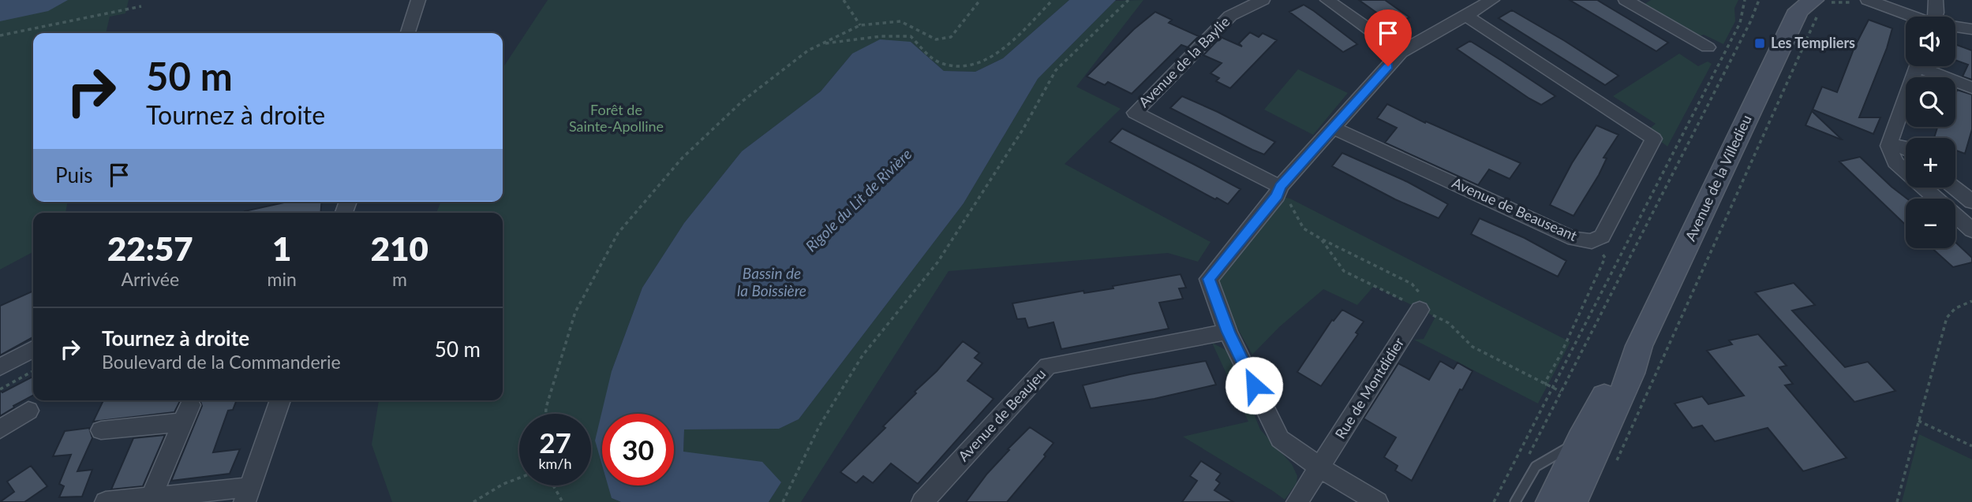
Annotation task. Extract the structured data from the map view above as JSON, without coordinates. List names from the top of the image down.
{
  "streets": {
    "street": [
      "Avenue de la Baylie",
      "Avenue de la Villedieu",
      "Avenue de Beauseant",
      "Rue de Montdidier",
      "Avenue de Beaujeu"
    ]
  },
  "water": ["Rigole du Lit de Rivière", "Bassin de la Boissière"],
  "parks": ["Forêt de Sainte-Apolline"],
  "places": {
    "transit": ["Les Templiers"]
  },
  "page": {
    "map_buttons": ["+", "−"],
    "turn": ["50 m", "Tournez à droite"],
    "then": "Puis",
    "eta": [
      "22:57",
      "Arrivée",
      "1",
      "min",
      "210",
      "m"
    ],
    "list": [
      {
        "name": "Tournez à droite",
        "note": "Boulevard de la Commanderie",
        "value": "50 m"
      }
    ],
    "speed": "27 km/h",
    "limit": "30"
  }
}
